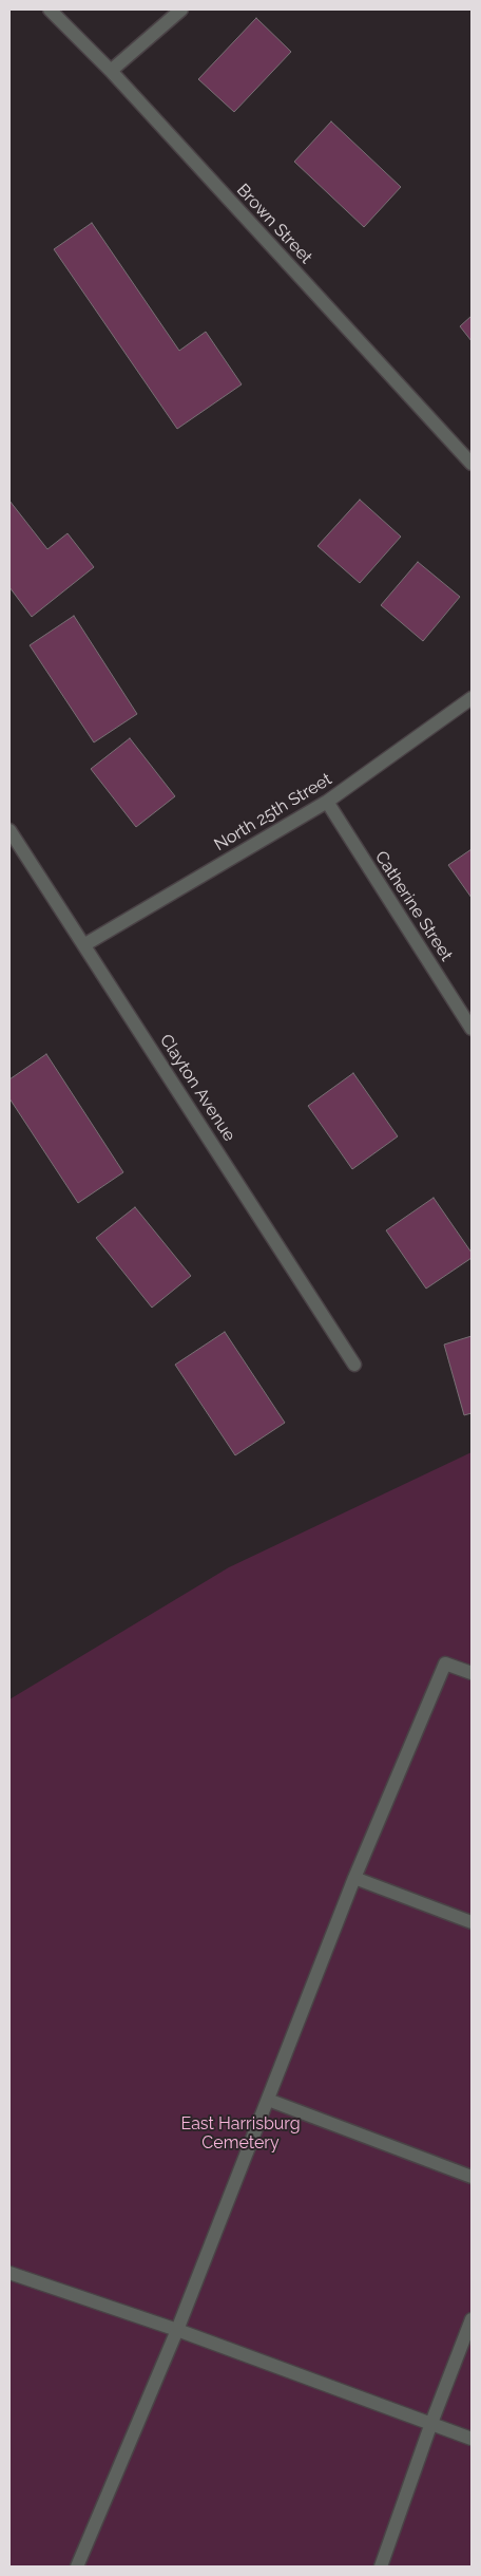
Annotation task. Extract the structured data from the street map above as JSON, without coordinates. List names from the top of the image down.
{
  "streets": {
    "street": [
      "Brown Street",
      "North 25th Street",
      "Catherine Street",
      "Clayton Avenue"
    ]
  },
  "crossings": [
    ["North 25th Street", "Catherine Street"],
    ["North 25th Street", "Clayton Avenue"]
  ],
  "parks": ["East Harrisburg Cemetery"]
}
